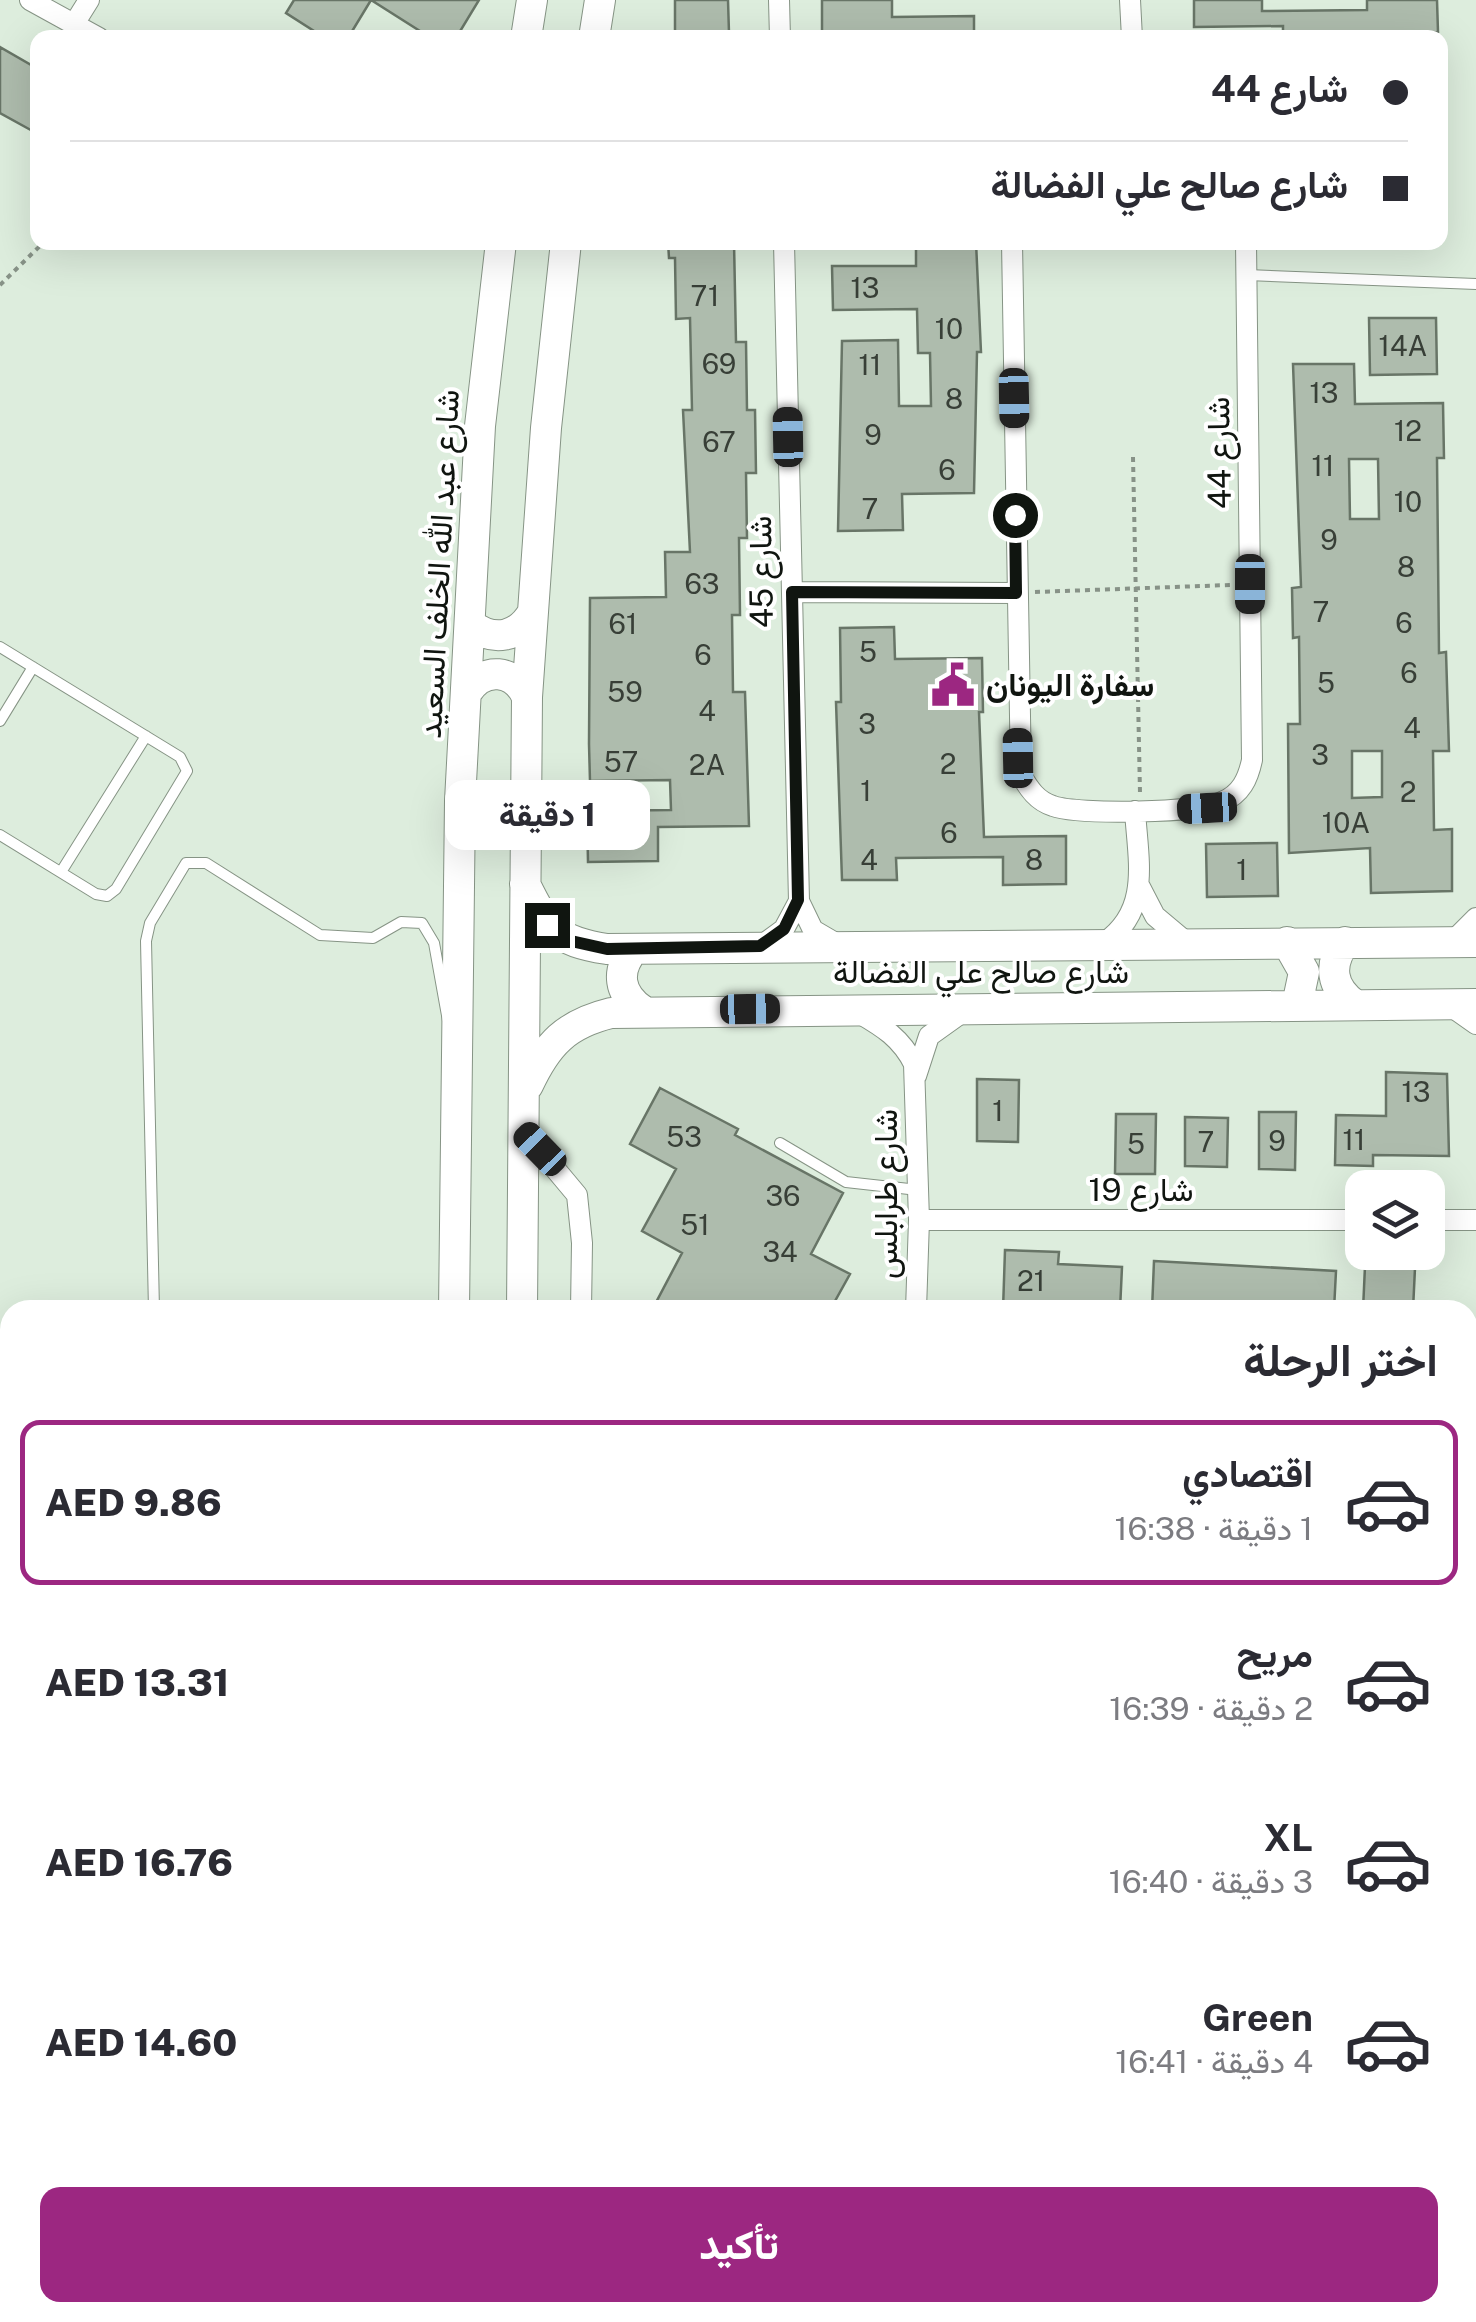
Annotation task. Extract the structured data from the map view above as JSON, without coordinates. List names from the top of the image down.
{
  "streets": {
    "main road": ["شارع عبد الله الخلف السعيد", "شارع صالح علي الفضالة"],
    "street": [
      "شارع 44",
      "شارع 45",
      "شارع 19",
      "شارع طرابلس"
    ]
  },
  "crossings": [
    ["شارع صالح علي الفضالة", "شارع طرابلس"],
    ["شارع 19", "شارع طرابلس"]
  ],
  "places": {
    "public building": ["سفارة اليونان"]
  },
  "house_numbers": [
    "13",
    "71",
    "10",
    "14A",
    "69",
    "11",
    "13",
    "8",
    "12",
    "9",
    "67",
    "11",
    "6",
    "10",
    "7",
    "9",
    "8",
    "63",
    "7",
    "6",
    "61",
    "5",
    "6",
    "6",
    "5",
    "59",
    "4",
    "3",
    "4",
    "3",
    "57",
    "2",
    "2A",
    "1",
    "2",
    "10A",
    "6",
    "4",
    "8",
    "1",
    "13",
    "1",
    "53",
    "11",
    "9",
    "7",
    "5",
    "36",
    "51",
    "34",
    "21"
  ],
  "page": {
    "banner": ["شارع 44", "شارع صالح علي الفضالة"],
    "bubble": "1 دقيقة",
    "heading": "اختر الرحلة",
    "list": [
      {
        "name": "اقتصادي",
        "note": "1 دقيقة · 16:38",
        "value": "AED 9.86"
      },
      {
        "name": "مريح",
        "note": "2 دقيقة · 16:39",
        "value": "AED 13.31"
      },
      {
        "name": "XL",
        "note": "3 دقيقة · 16:40",
        "value": "AED 16.76"
      },
      {
        "name": "Green",
        "note": "4 دقيقة · 16:41",
        "value": "AED 14.60"
      }
    ],
    "buttons": "تأكيد"
  }
}
